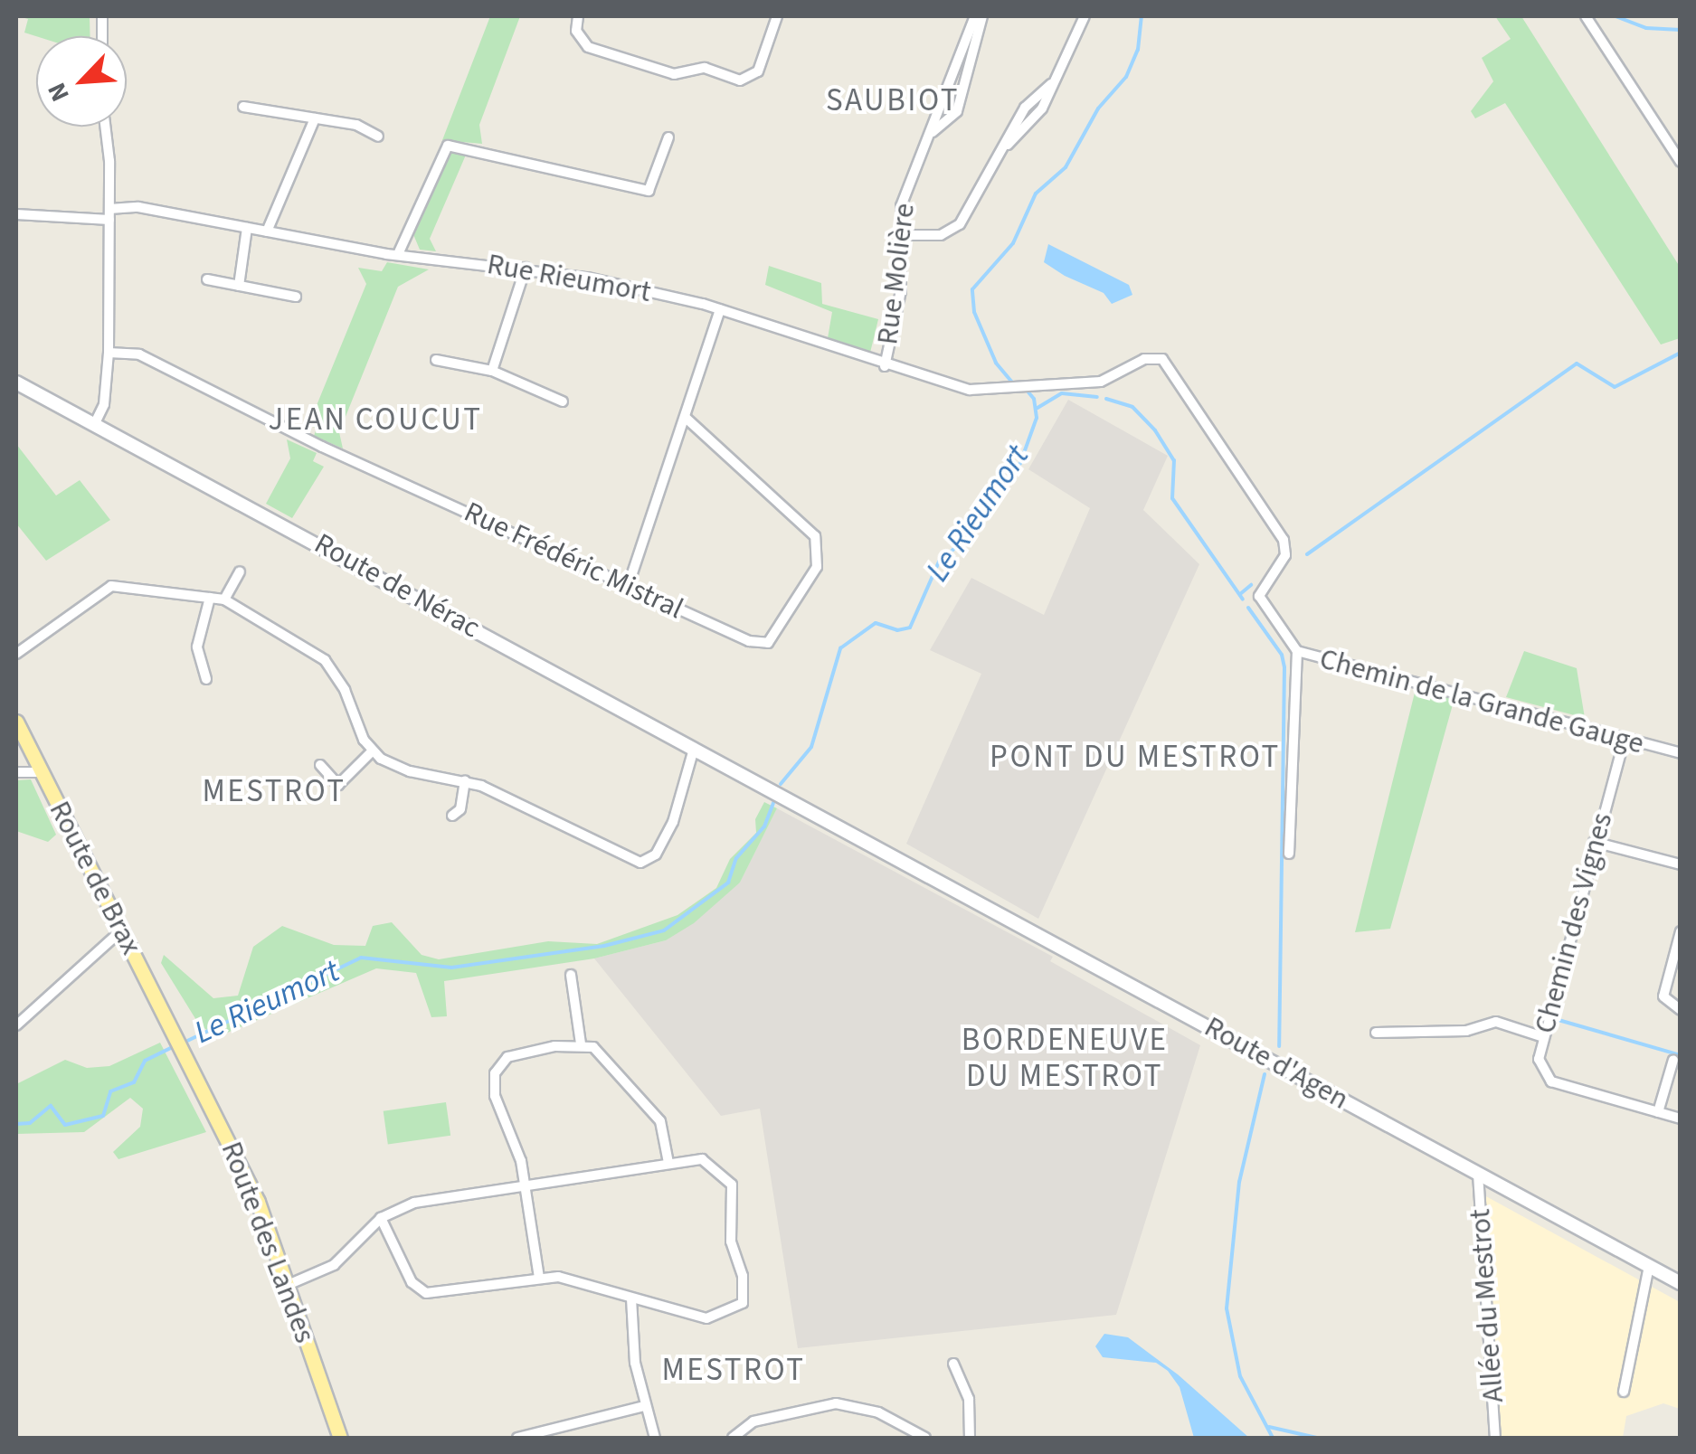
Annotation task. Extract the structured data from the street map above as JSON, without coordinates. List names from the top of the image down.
{
  "streets": {
    "main road": [
      "Route de Nérac",
      "Route de Brax",
      "Route d'Agen",
      "Route des Landes"
    ],
    "street": [
      "Rue Molière",
      "Rue Rieumort",
      "Rue Frédéric Mistral",
      "Chemin de la Grande Gauge",
      "Chemin des Vignes",
      "Allée du Mestrot"
    ]
  },
  "crossings": [
    ["Rue Molière", "Rue Rieumort"],
    ["Rue Rieumort", "Chemin de la Grande Gauge"],
    ["Route de Nérac", "Route d'Agen"],
    ["Chemin de la Grande Gauge", "Chemin des Vignes"],
    ["Route de Brax", "Route des Landes"],
    ["Route d'Agen", "Allée du Mestrot"]
  ],
  "districts": [
    "SAUBIOT",
    "JEAN COUCUT",
    "PONT DU MESTROT",
    "MESTROT",
    "BORDENEUVE DU MESTROT",
    "MESTROT"
  ],
  "water": ["Le Rieumort"],
  "north": "bottom left"
}
